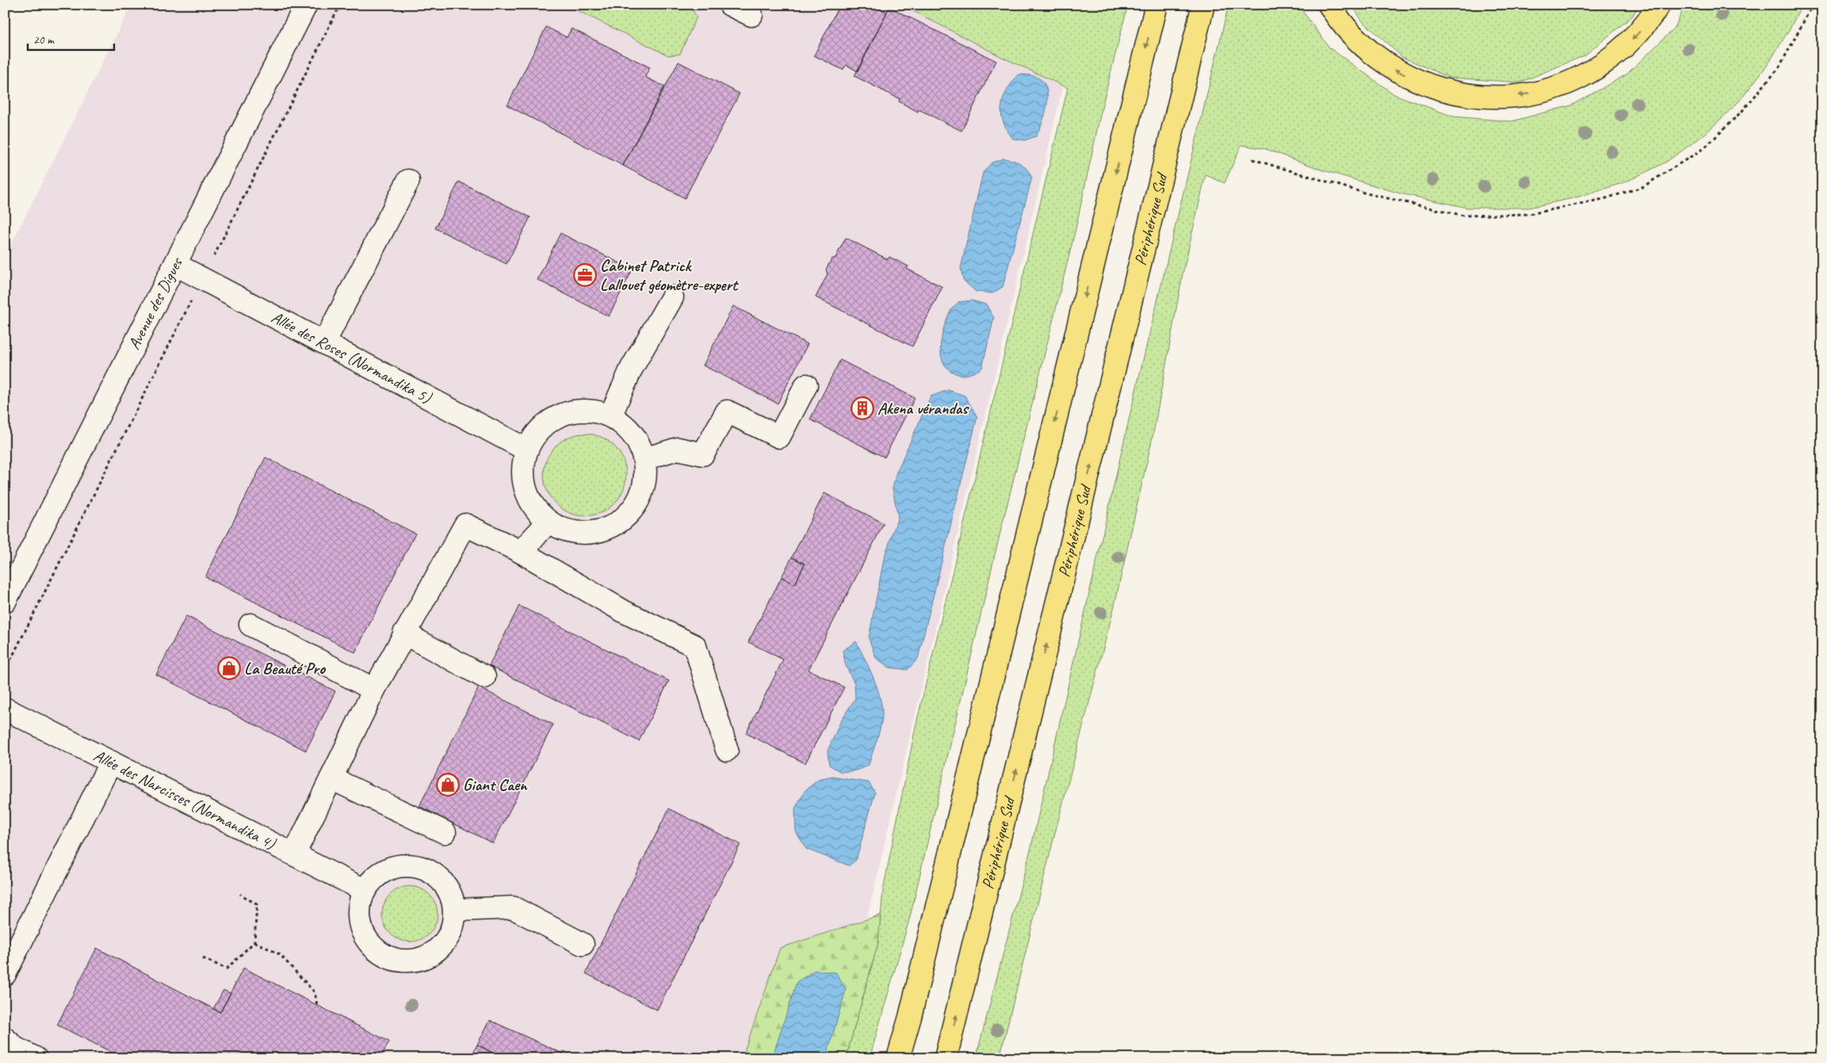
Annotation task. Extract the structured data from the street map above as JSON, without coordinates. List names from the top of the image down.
{
  "streets": {
    "highway": ["Périphérique Sud"],
    "street": ["Avenue des Digues", "Allée des Roses (Normandika 5)", "Allée des Narcisses (Normandika 4)"]
  },
  "crossings": [
    ["Avenue des Digues", "Allée des Roses (Normandika 5)"]
  ],
  "places": {
    "office": ["Cabinet Patrick Lallouet géomètre-expert"],
    "building": ["Akena vérandas"],
    "shop": ["La Beauté Pro", "Giant Caen"]
  },
  "scale_bar": "20 m"
}
